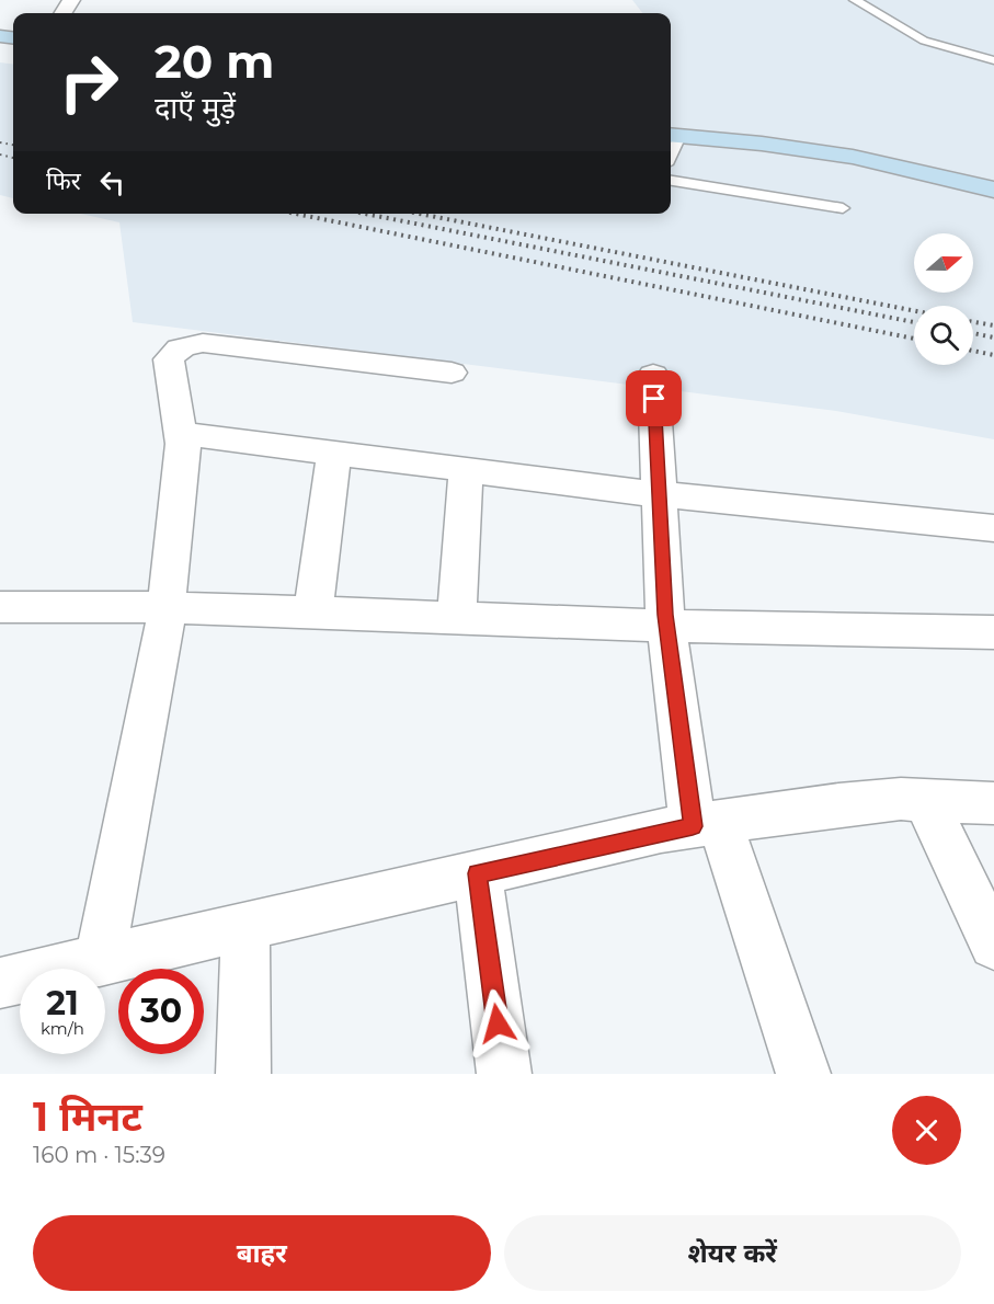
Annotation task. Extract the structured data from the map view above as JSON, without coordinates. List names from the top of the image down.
{
  "north": "right",
  "page": {
    "turn": ["20 m", "दाएँ मुड़ें"],
    "then": "फिर",
    "speed": "21 km/h",
    "limit": "30",
    "heading": ["1 मिनट", "160 m · 15:39"],
    "buttons": ["बाहर", "शेयर करें"]
  }
}
